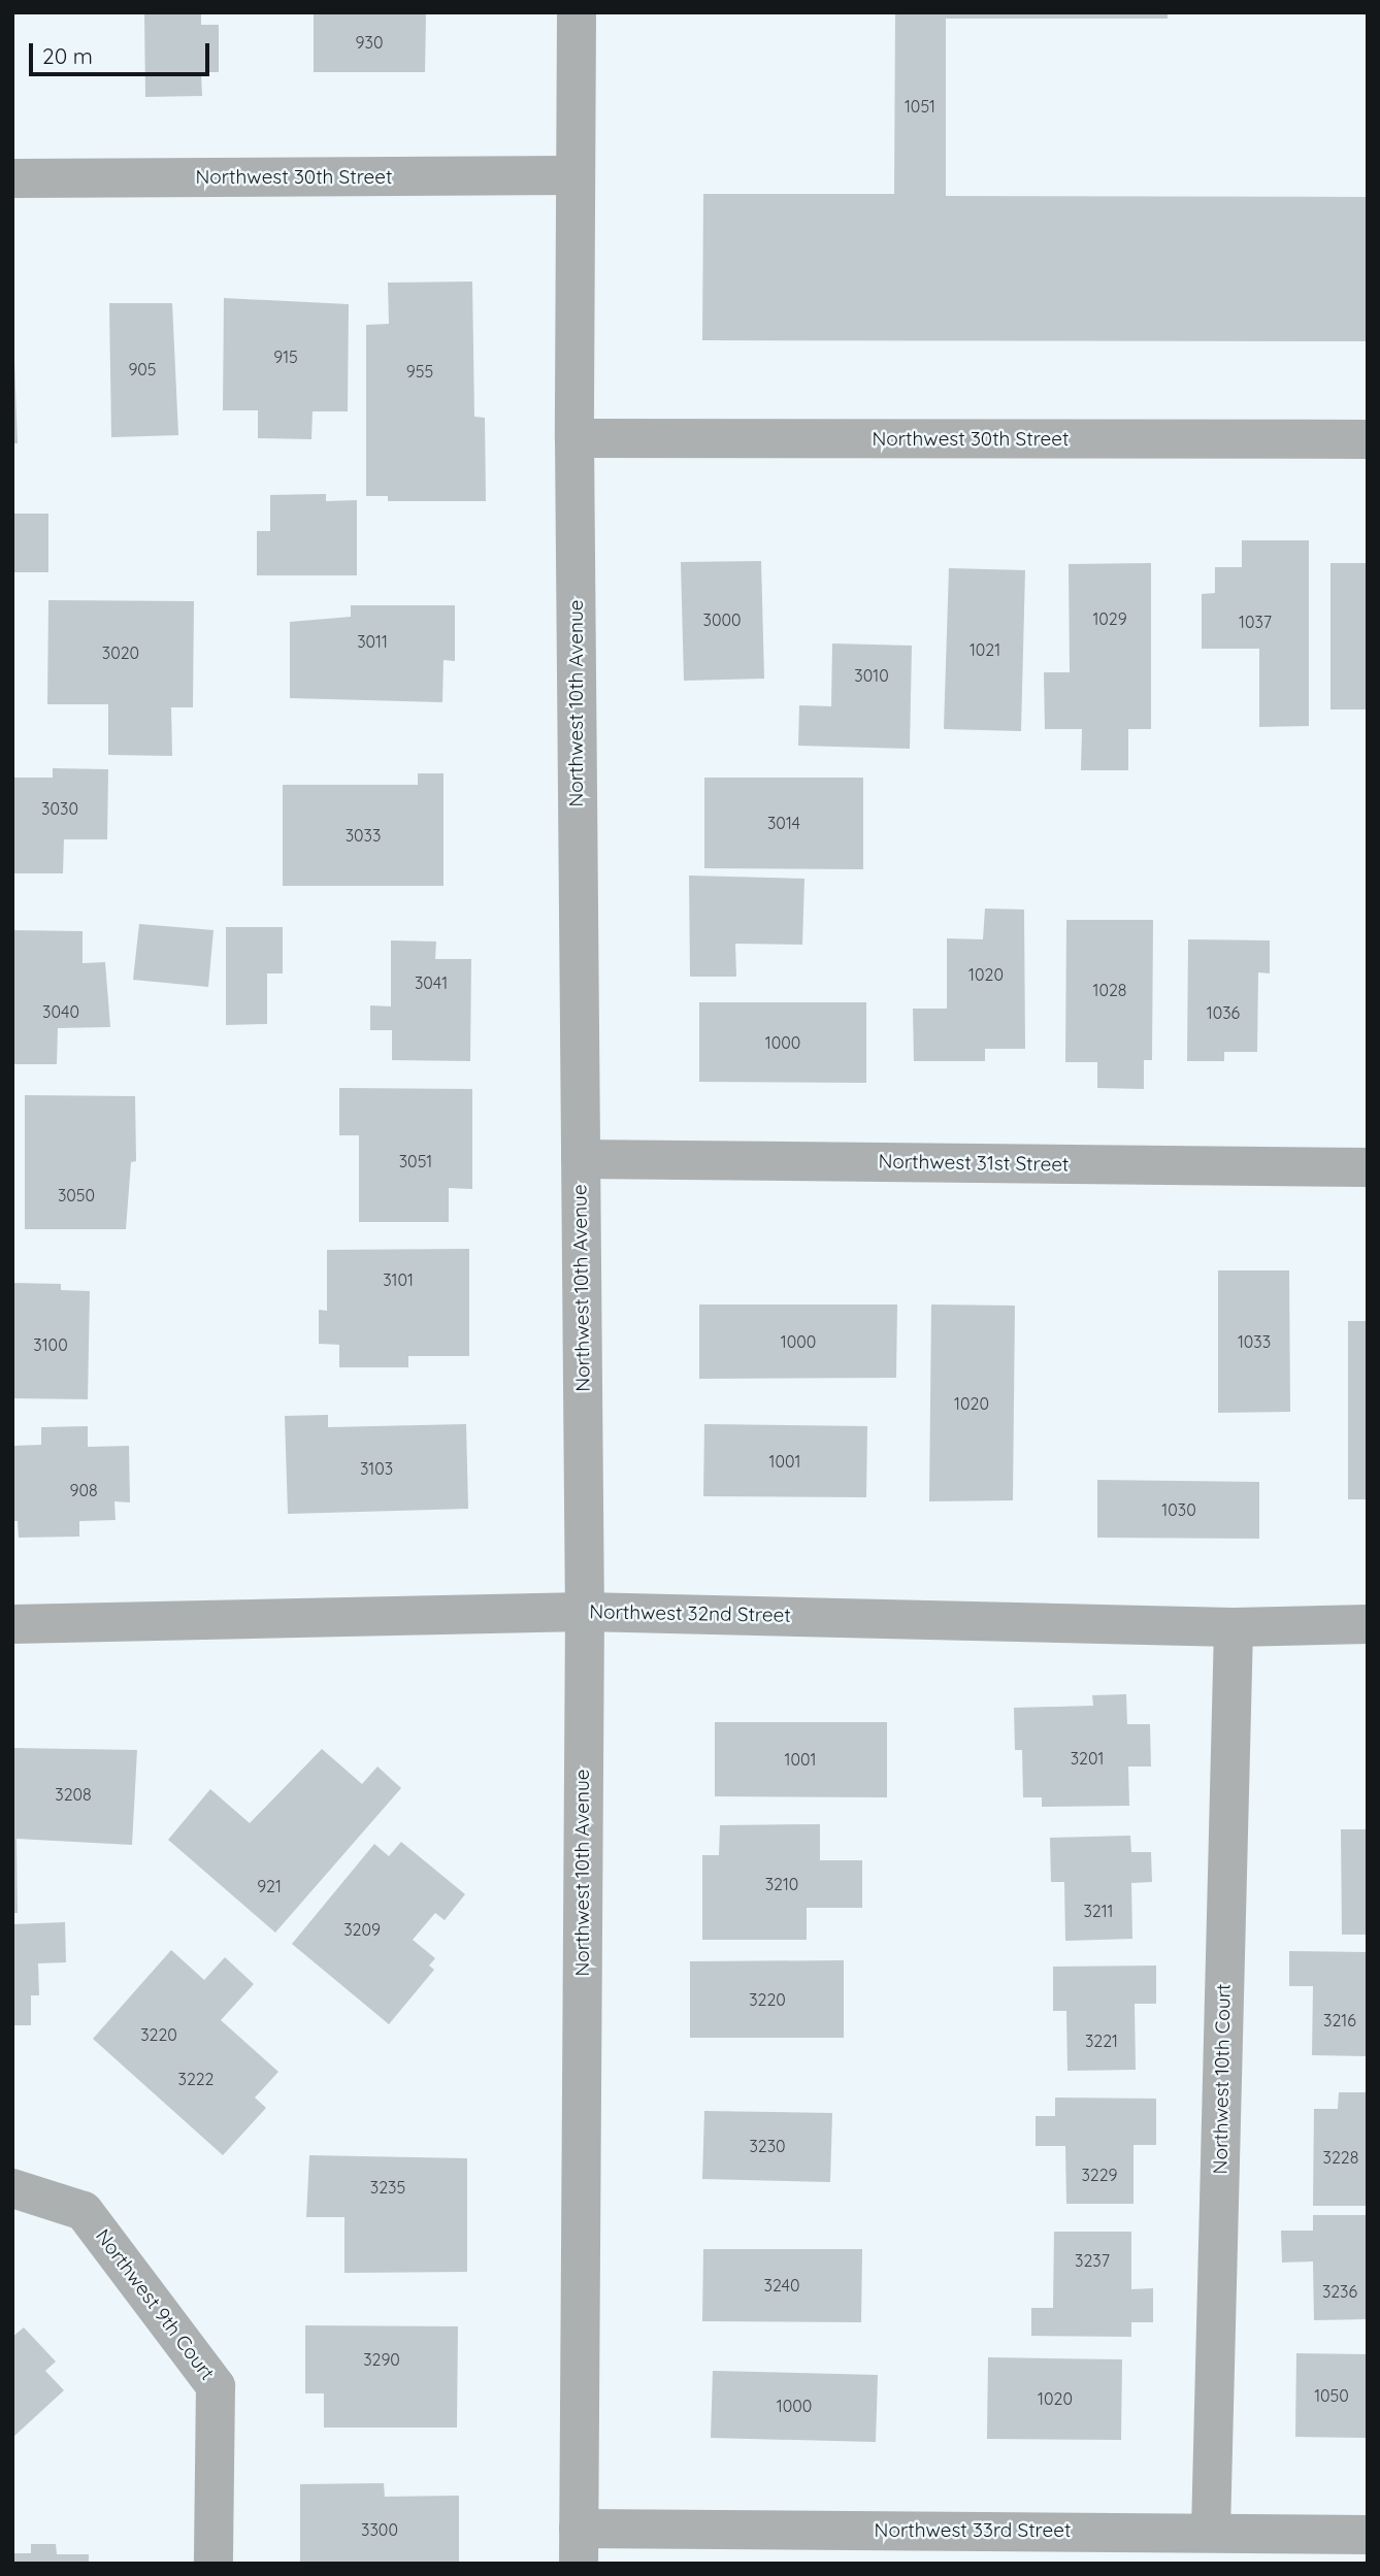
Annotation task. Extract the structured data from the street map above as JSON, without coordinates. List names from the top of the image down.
{
  "streets": {
    "street": [
      "Northwest 30th Street",
      "Northwest 10th Avenue",
      "Northwest 31st Street",
      "Northwest 32nd Street",
      "Northwest 10th Court",
      "Northwest 9th Court",
      "Northwest 33rd Street"
    ]
  },
  "crossings": [
    ["Northwest 30th Street", "Northwest 10th Avenue"],
    ["Northwest 10th Avenue", "Northwest 31st Street"],
    ["Northwest 10th Avenue", "Northwest 32nd Street"],
    ["Northwest 10th Avenue", "Northwest 33rd Street"],
    ["Northwest 32nd Street", "Northwest 10th Court"],
    ["Northwest 10th Court", "Northwest 33rd Street"]
  ],
  "house_numbers": [
    "930",
    "1051",
    "915",
    "905",
    "955",
    "1029",
    "3000",
    "1037",
    "3011",
    "1021",
    "3020",
    "3010",
    "3030",
    "3014",
    "3033",
    "1020",
    "3041",
    "1028",
    "3040",
    "1036",
    "1000",
    "3051",
    "3050",
    "3101",
    "1000",
    "1033",
    "3100",
    "1020",
    "1001",
    "3103",
    "908",
    "1030",
    "3201",
    "1001",
    "3208",
    "3210",
    "921",
    "3211",
    "3209",
    "3220",
    "3216",
    "3220",
    "3221",
    "3222",
    "3230",
    "3228",
    "3229",
    "3235",
    "3237",
    "3240",
    "3236",
    "3290",
    "1050",
    "1020",
    "1000",
    "3300"
  ],
  "scale_bar": "20 m"
}
